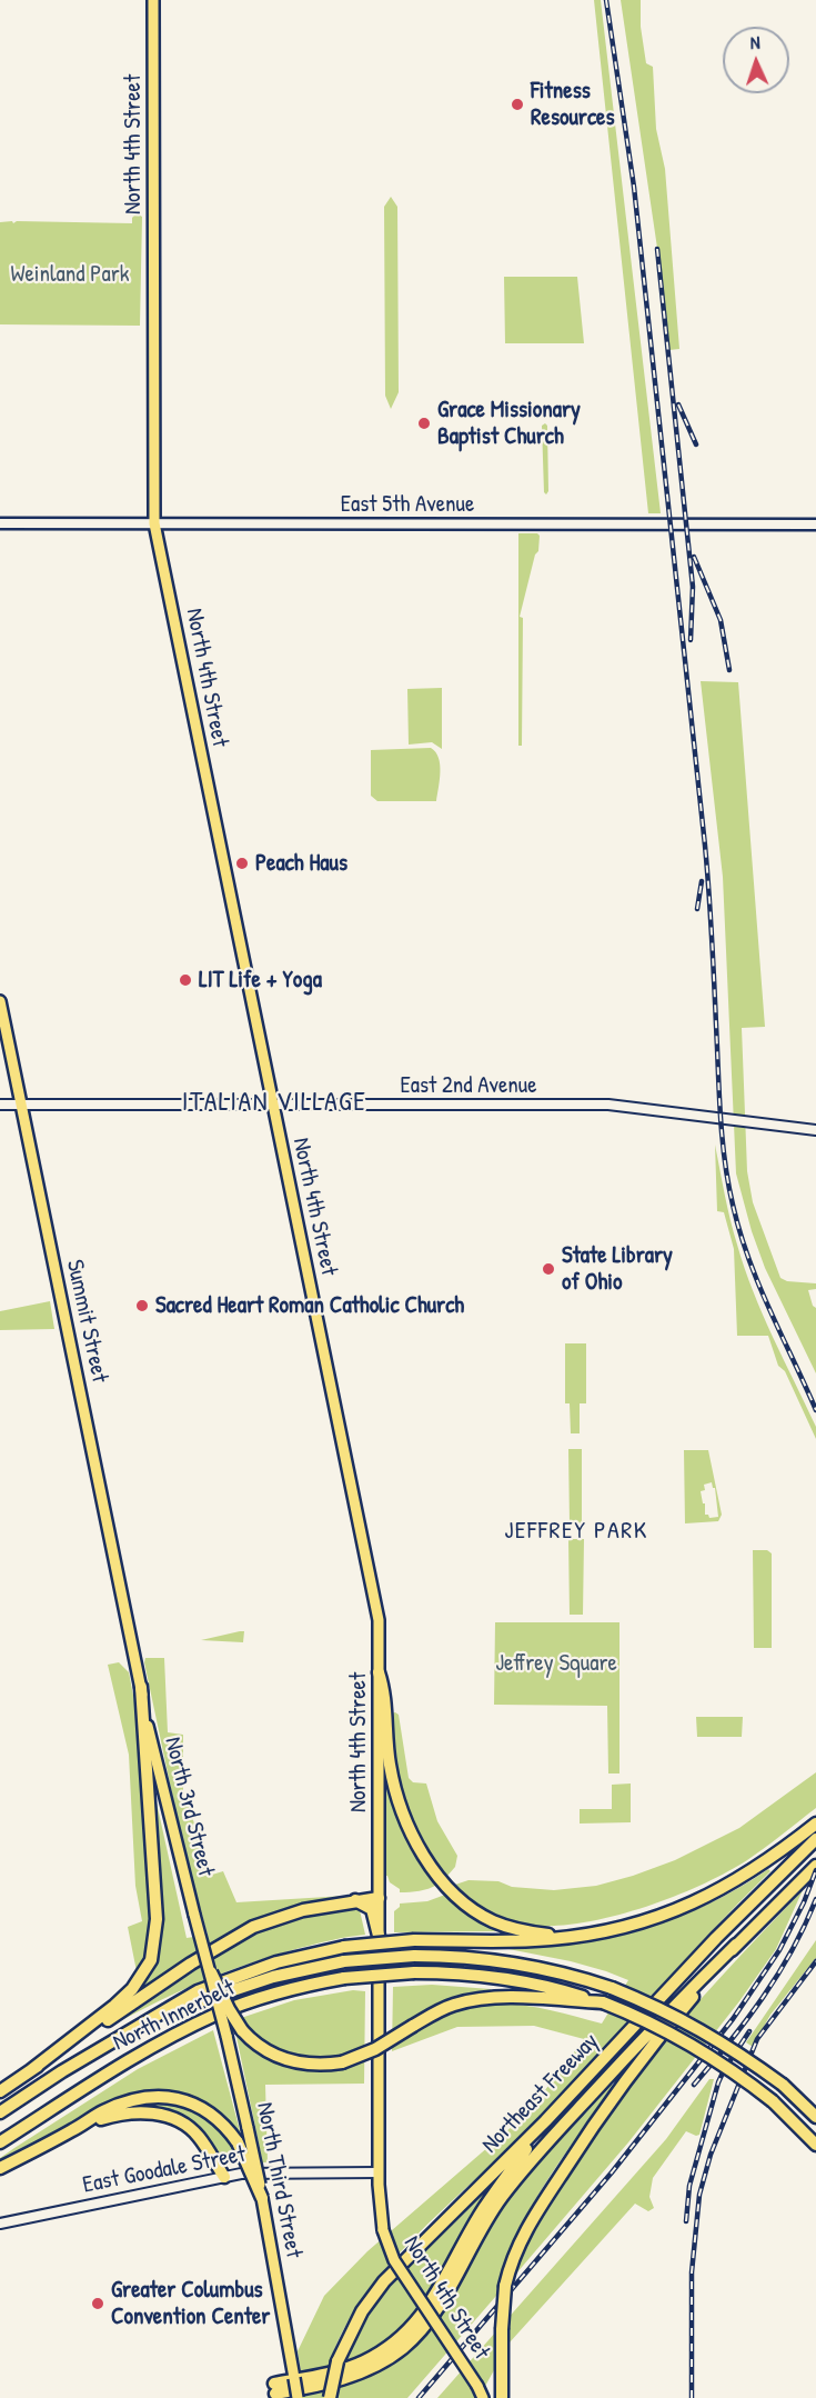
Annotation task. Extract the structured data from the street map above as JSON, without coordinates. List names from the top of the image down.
{
  "streets": {
    "highway": ["North Innerbelt", "Northeast Freeway"],
    "main road": [
      "North 4th Street",
      "East 5th Avenue",
      "Summit Street",
      "North 3rd Street",
      "North Third Street"
    ],
    "street": ["East 2nd Avenue", "East Goodale Street"]
  },
  "crossings": [
    ["North 4th Street", "East 5th Avenue"],
    ["North 4th Street", "East 2nd Avenue"],
    ["North 4th Street", "East Goodale Street"],
    ["East 2nd Avenue", "Summit Street"],
    ["Summit Street", "North 3rd Street"],
    ["North 3rd Street", "North Third Street"]
  ],
  "districts": ["ITALIAN VILLAGE", "JEFFREY PARK"],
  "parks": ["Weinland Park", "Jeffrey Square"],
  "places": [
    "Fitness Resources",
    "Grace Missionary Baptist Church",
    "Peach Haus",
    "LIT Life + Yoga",
    "State Library of Ohio",
    "Sacred Heart Roman Catholic Church",
    "Greater Columbus Convention Center"
  ],
  "north": "top"
}
